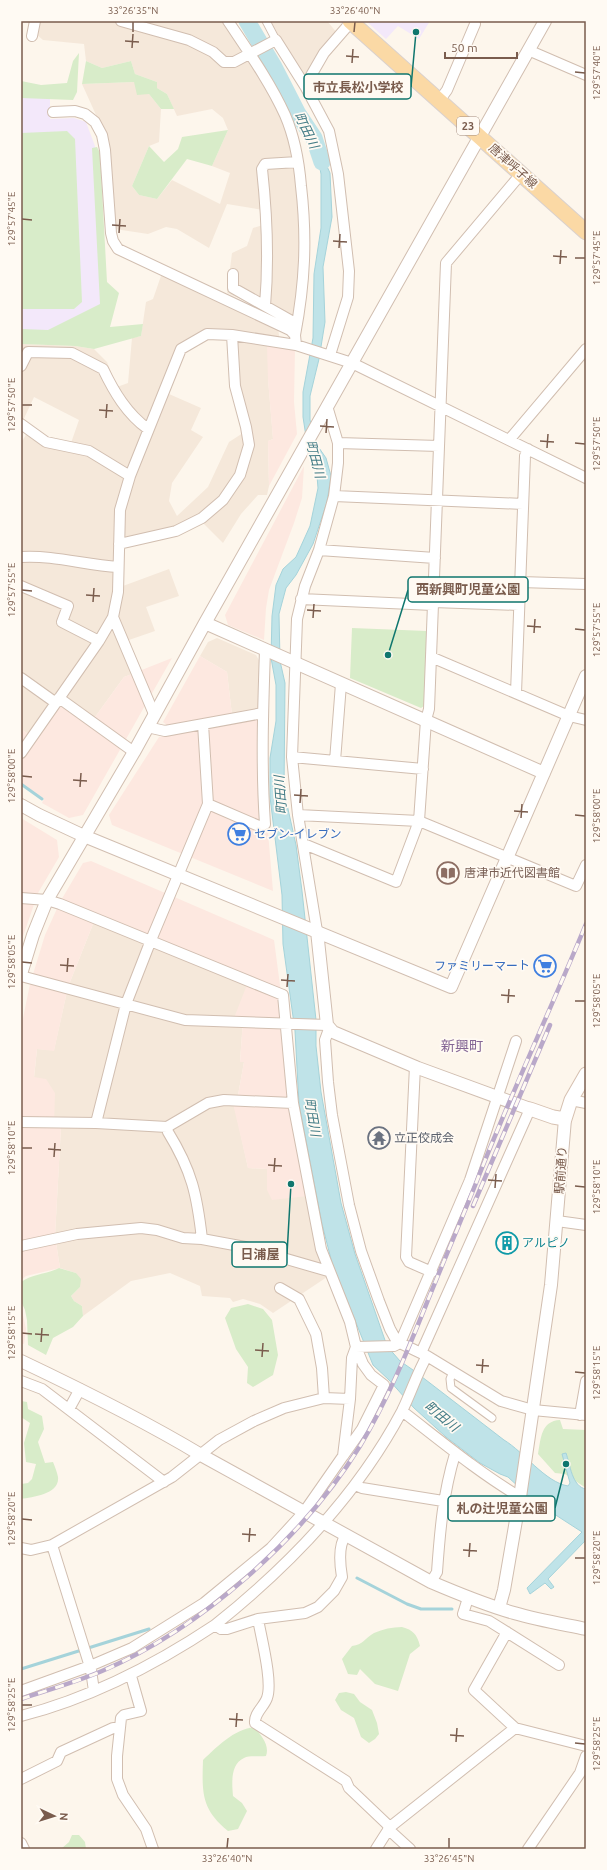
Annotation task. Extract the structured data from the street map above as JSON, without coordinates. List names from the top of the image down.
{
  "streets": {
    "main road": ["23", "唐津呼子線"],
    "street": ["駅前通り"]
  },
  "districts": ["新興町"],
  "water": ["町田川"],
  "places": {
    "other": [
      "市立長松小学校",
      "西新興町児童公園",
      "日浦屋",
      "札の辻児童公園"
    ],
    "supermarket": ["セブン-イレブン", "ファミリーマート"],
    "library": ["唐津市近代図書館"],
    "temple": ["立正佼成会"],
    "building": ["アルピノ"]
  },
  "scale_bar": "50 m",
  "north": "right",
  "coordinates": [
    "33°26'35\"N",
    "33°26'40\"N",
    "129°57'40\"E",
    "129°57'45\"E",
    "129°57'50\"E",
    "129°57'55\"E",
    "129°58'00\"E",
    "129°58'05\"E",
    "129°58'10\"E",
    "129°58'15\"E",
    "129°58'20\"E",
    "129°58'25\"E",
    "33°26'45\"N"
  ]
}
